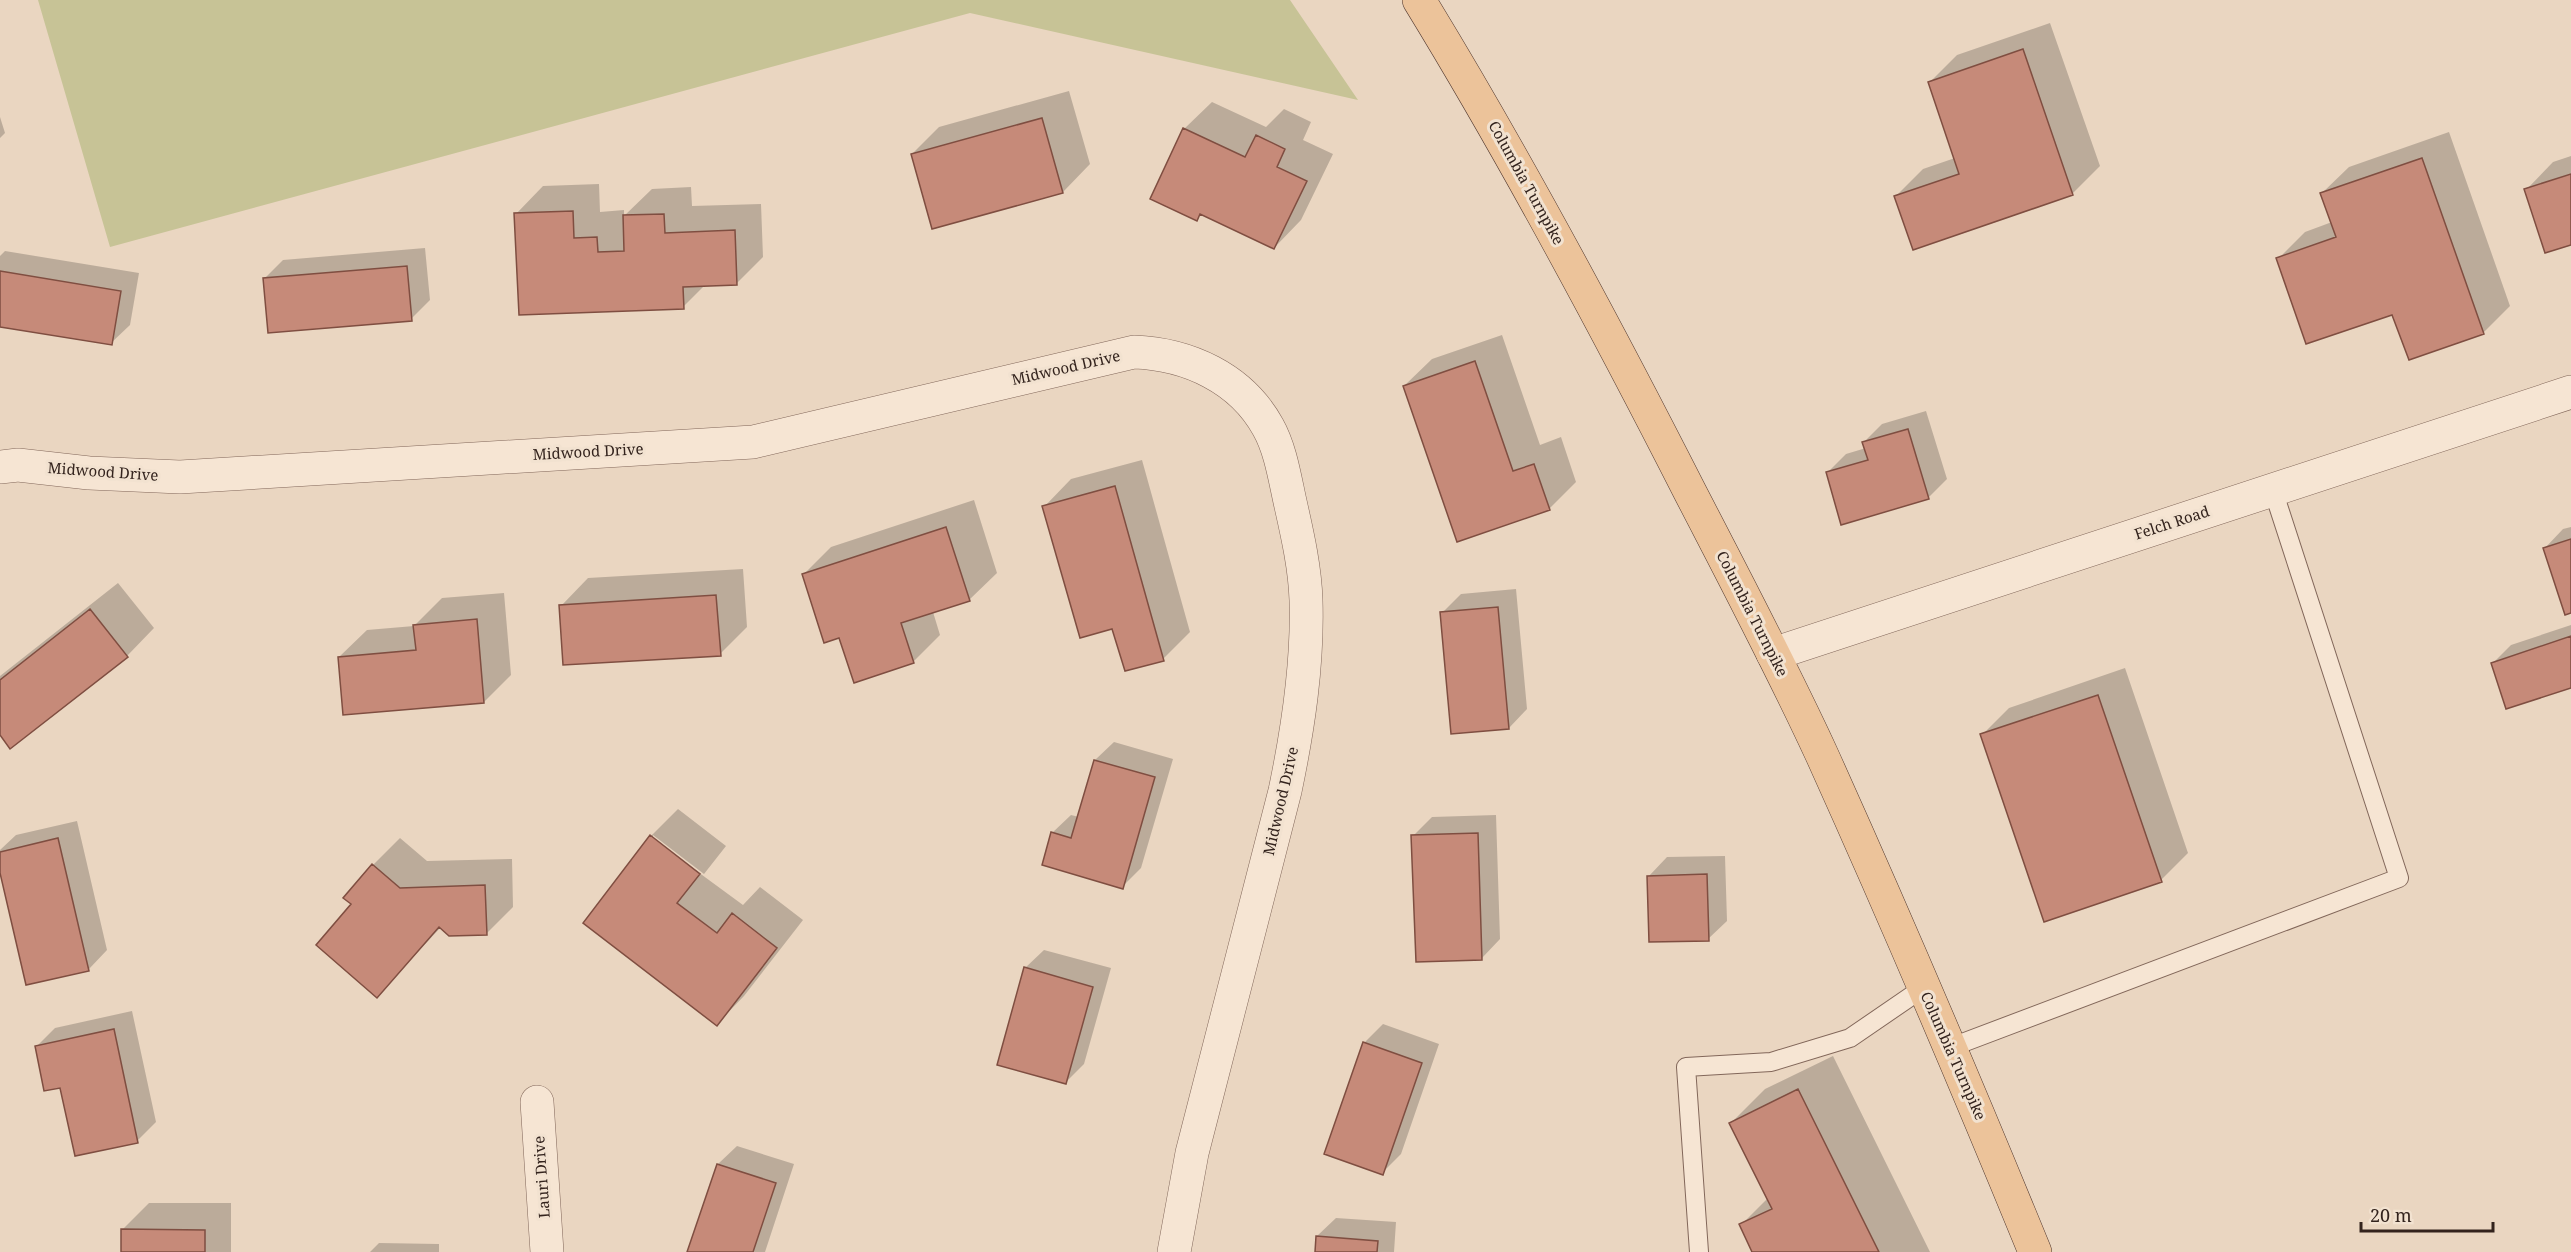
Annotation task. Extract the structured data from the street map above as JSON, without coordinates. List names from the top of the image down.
{
  "streets": {
    "main road": ["Columbia Turnpike"],
    "street": ["Midwood Drive", "Felch Road", "Lauri Drive"]
  },
  "crossings": [
    ["Columbia Turnpike", "Felch Road"]
  ],
  "scale_bar": "20 m"
}
